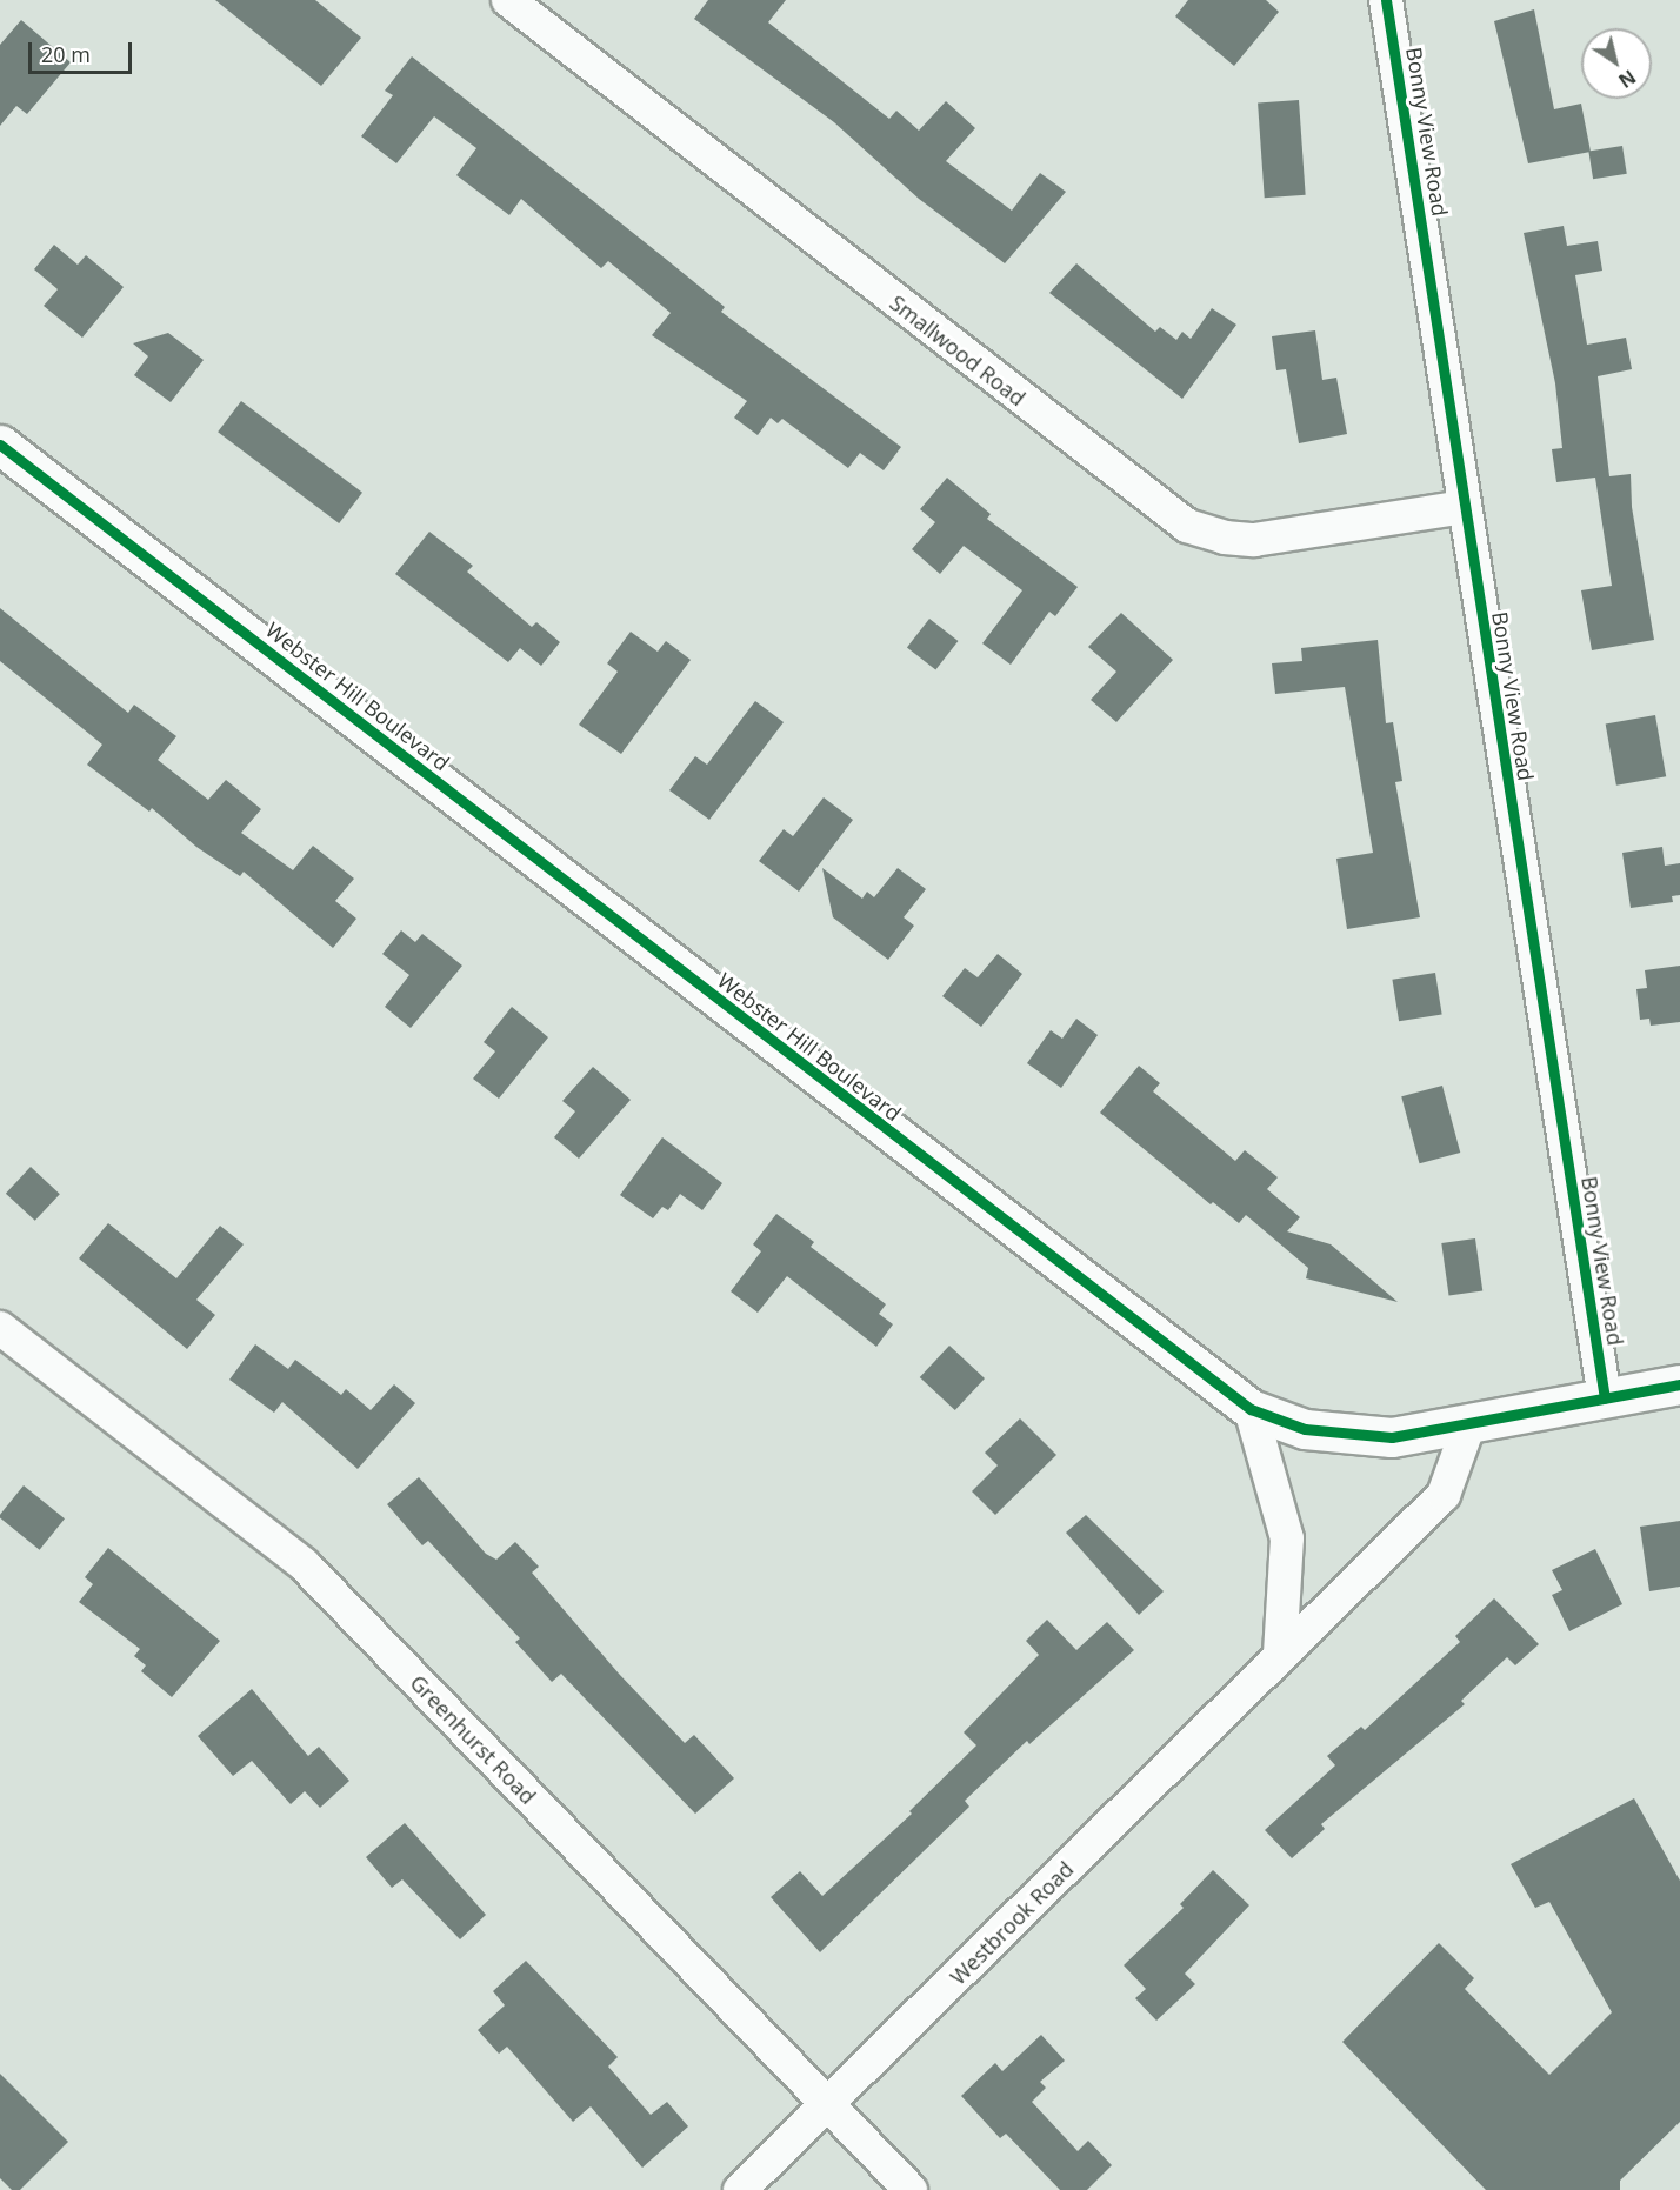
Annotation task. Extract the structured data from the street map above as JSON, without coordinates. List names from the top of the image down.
{
  "streets": {
    "street": [
      "Bonny View Road",
      "Smallwood Road",
      "Webster Hill Boulevard",
      "Greenhurst Road",
      "Westbrook Road"
    ]
  },
  "crossings": [
    ["Bonny View Road", "Smallwood Road"],
    ["Bonny View Road", "Webster Hill Boulevard"],
    ["Webster Hill Boulevard", "Westbrook Road"],
    ["Greenhurst Road", "Westbrook Road"]
  ],
  "scale_bar": "20 m",
  "north": "bottom right"
}
